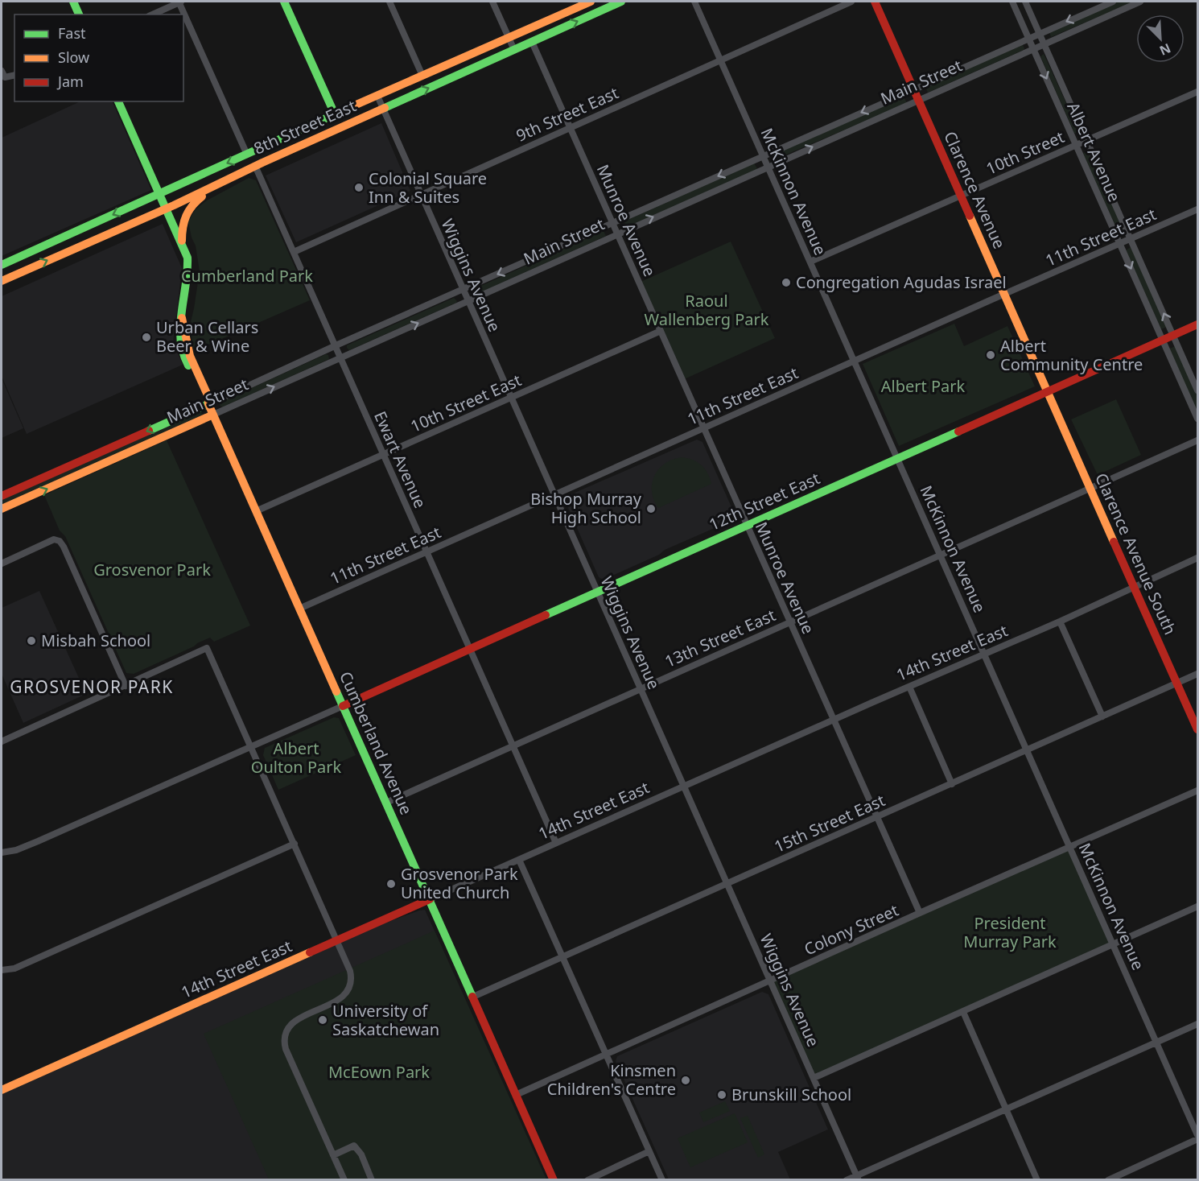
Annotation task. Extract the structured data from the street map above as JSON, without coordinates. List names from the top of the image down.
{
  "streets": {
    "main road": [
      "Main Street",
      "8th Street East",
      "Clarence Avenue",
      "12th Street East",
      "Clarence Avenue South",
      "14th Street East",
      "Cumberland Avenue"
    ],
    "street": [
      "9th Street East",
      "Albert Avenue",
      "10th Street",
      "McKinnon Avenue",
      "Munroe Avenue",
      "11th Street East",
      "Wiggins Avenue",
      "10th Street East",
      "Ewart Avenue",
      "13th Street East",
      "15th Street East",
      "Colony Street"
    ]
  },
  "crossings": [
    ["Main Street", "Albert Avenue"],
    ["Main Street", "Clarence Avenue"],
    ["Main Street", "McKinnon Avenue"],
    ["Main Street", "Munroe Avenue"],
    ["Main Street", "Wiggins Avenue"],
    ["Main Street", "Ewart Avenue"],
    ["Main Street", "Cumberland Avenue"],
    ["9th Street East", "McKinnon Avenue"],
    ["9th Street East", "Munroe Avenue"],
    ["9th Street East", "Wiggins Avenue"],
    ["9th Street East", "Ewart Avenue"],
    ["8th Street East", "Munroe Avenue"],
    ["8th Street East", "Wiggins Avenue"],
    ["8th Street East", "Ewart Avenue"],
    ["Albert Avenue", "10th Street"],
    ["Albert Avenue", "11th Street East"],
    ["Albert Avenue", "12th Street East"],
    ["10th Street", "Clarence Avenue"],
    ["10th Street", "McKinnon Avenue"],
    ["Clarence Avenue", "11th Street East"],
    ["Clarence Avenue", "12th Street East"],
    ["Clarence Avenue", "Clarence Avenue South"],
    ["McKinnon Avenue", "11th Street East"],
    ["McKinnon Avenue", "12th Street East"],
    ["McKinnon Avenue", "13th Street East"],
    ["McKinnon Avenue", "14th Street East"],
    ["McKinnon Avenue", "15th Street East"],
    ["McKinnon Avenue", "Colony Street"],
    ["Munroe Avenue", "11th Street East"],
    ["Munroe Avenue", "10th Street East"],
    ["Munroe Avenue", "12th Street East"],
    ["Munroe Avenue", "13th Street East"],
    ["Munroe Avenue", "14th Street East"],
    ["Munroe Avenue", "15th Street East"],
    ["Munroe Avenue", "Colony Street"],
    ["11th Street East", "Wiggins Avenue"],
    ["11th Street East", "Ewart Avenue"],
    ["11th Street East", "Cumberland Avenue"],
    ["Wiggins Avenue", "10th Street East"],
    ["Wiggins Avenue", "12th Street East"],
    ["Wiggins Avenue", "13th Street East"],
    ["Wiggins Avenue", "14th Street East"],
    ["Wiggins Avenue", "15th Street East"],
    ["Wiggins Avenue", "Colony Street"],
    ["10th Street East", "Ewart Avenue"],
    ["10th Street East", "Cumberland Avenue"],
    ["Ewart Avenue", "12th Street East"],
    ["Ewart Avenue", "13th Street East"],
    ["Ewart Avenue", "14th Street East"],
    ["12th Street East", "Clarence Avenue South"],
    ["12th Street East", "Cumberland Avenue"],
    ["Clarence Avenue South", "13th Street East"],
    ["Clarence Avenue South", "14th Street East"],
    ["Clarence Avenue South", "15th Street East"],
    ["13th Street East", "Cumberland Avenue"],
    ["14th Street East", "Cumberland Avenue"],
    ["Cumberland Avenue", "15th Street East"],
    ["Cumberland Avenue", "Colony Street"]
  ],
  "districts": ["GROSVENOR PARK"],
  "parks": [
    "Cumberland Park",
    "Raoul Wallenberg Park",
    "Albert Park",
    "Grosvenor Park",
    "Albert Oulton Park",
    "President Murray Park",
    "McEown Park"
  ],
  "places": [
    "Colonial Square Inn & Suites",
    "Congregation Agudas Israel",
    "Urban Cellars Beer & Wine",
    "Albert Community Centre",
    "Bishop Murray High School",
    "Misbah School",
    "Grosvenor Park United Church",
    "University of Saskatchewan",
    "Kinsmen Children's Centre",
    "Brunskill School"
  ],
  "legend": ["Fast", "Slow", "Jam"],
  "north": "bottom right"
}
